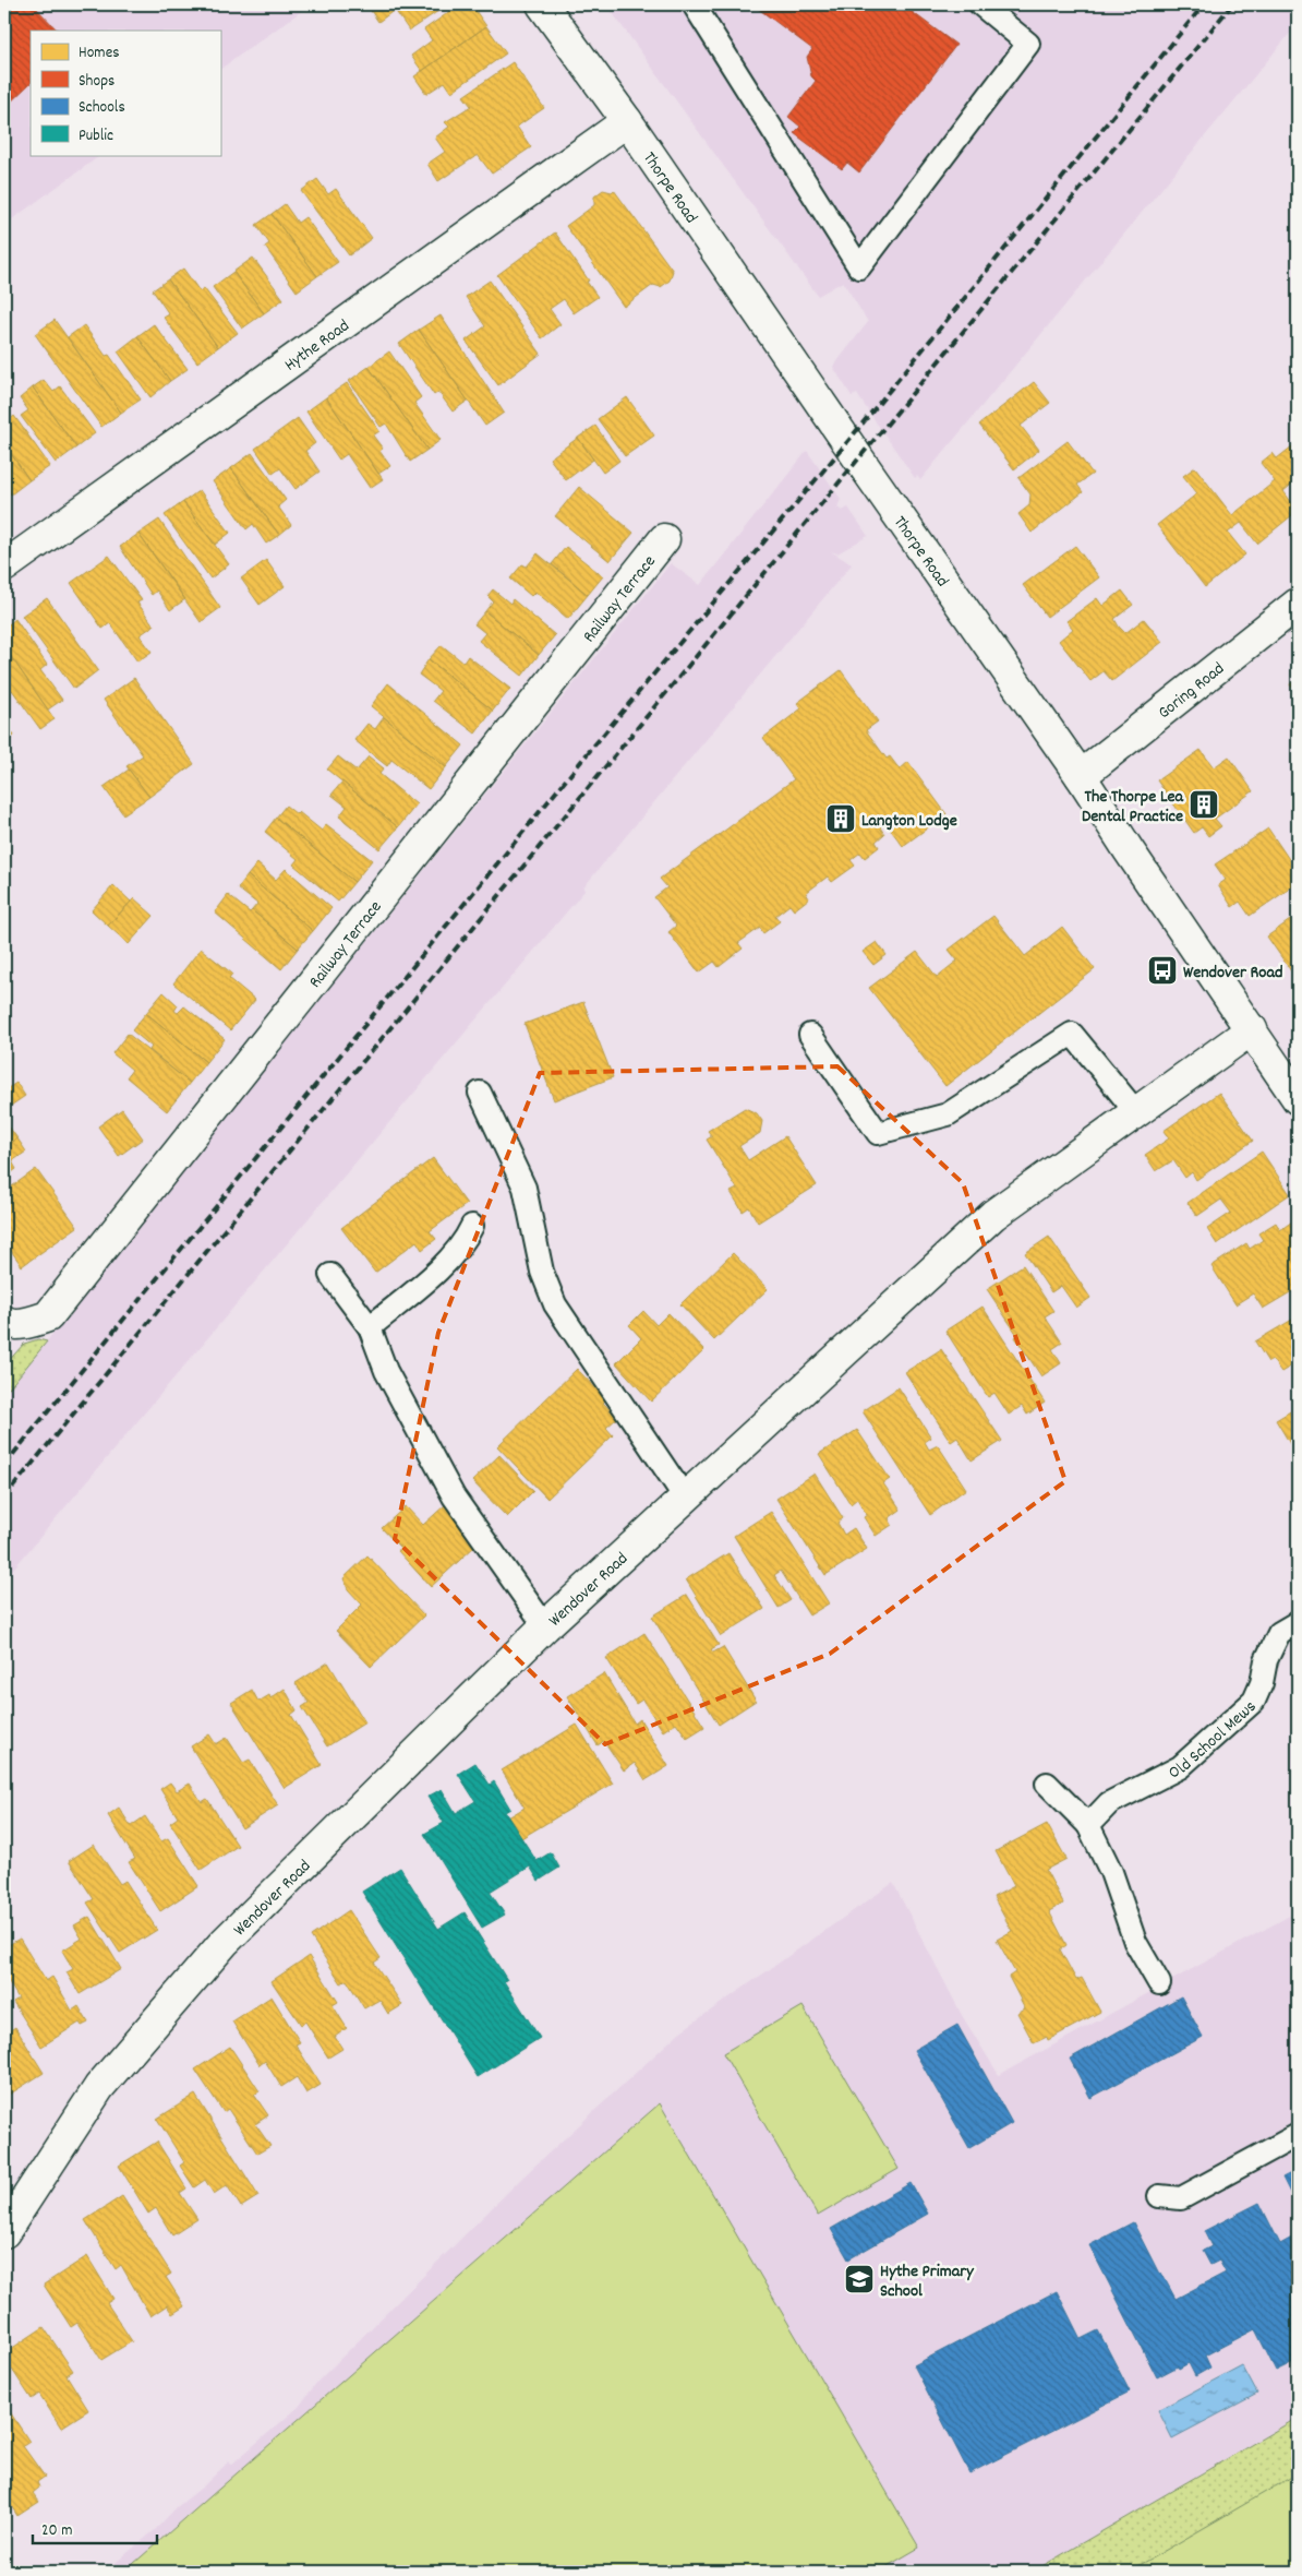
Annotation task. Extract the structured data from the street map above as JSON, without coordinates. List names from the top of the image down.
{
  "streets": {
    "street": [
      "Thorpe Road",
      "Hythe Road",
      "Railway Terrace",
      "Goring Road",
      "Wendover Road"
    ],
    "lane": ["Old School Mews"]
  },
  "crossings": [
    ["Thorpe Road", "Hythe Road"],
    ["Thorpe Road", "Goring Road"],
    ["Thorpe Road", "Wendover Road"]
  ],
  "places": {
    "building": ["The Thorpe Lea Dental Practice", "Langton Lodge"],
    "bus stop": ["Wendover Road"],
    "school or university": ["Hythe Primary School"]
  },
  "legend": [
    "Homes",
    "Shops",
    "Schools",
    "Public"
  ],
  "scale_bar": "20 m"
}
